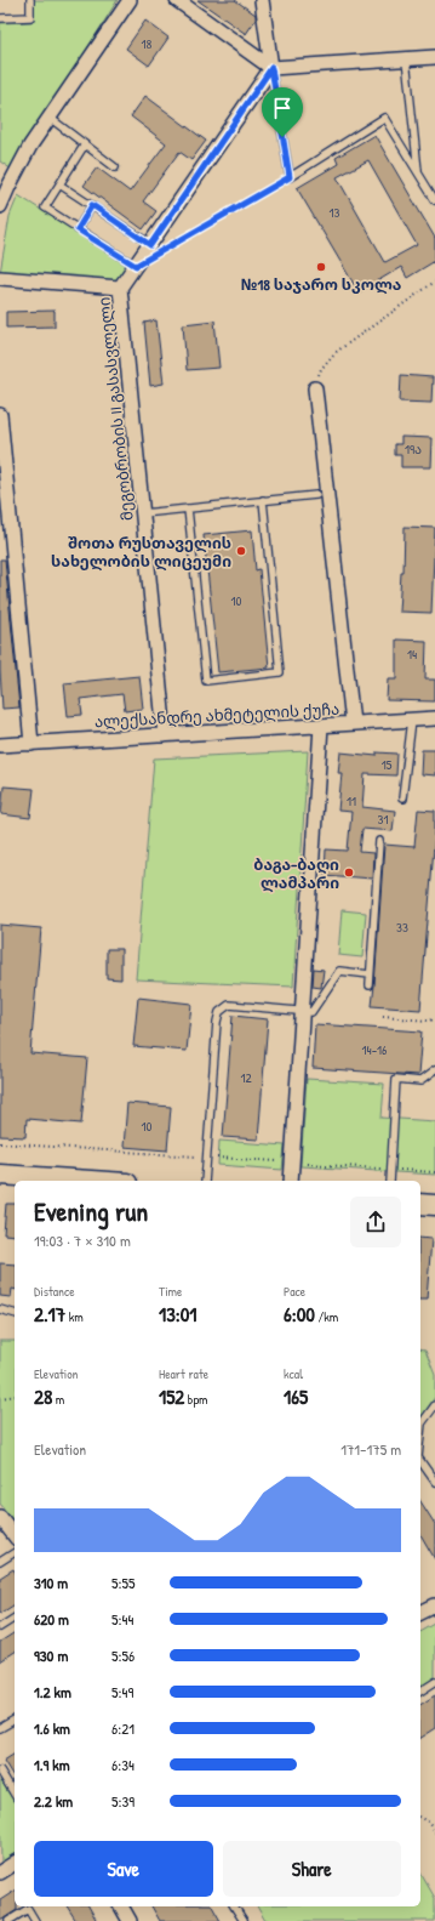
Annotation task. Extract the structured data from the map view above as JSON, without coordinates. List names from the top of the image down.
{
  "streets": {
    "street": ["მეგობრობის II გასასვლელი", "ალექსანდრე ახმეტელის ქუჩა"]
  },
  "crossings": [
    ["მეგობრობის II გასასვლელი", "ალექსანდრე ახმეტელის ქუჩა"]
  ],
  "places": ["№18 საჯარო სკოლა", "შოთა რუსთაველის სახელობის ლიცეუმი", "ბაგა-ბაღი ლამპარი"],
  "house_numbers": [
    "18",
    "13",
    "19ა",
    "10",
    "14",
    "15",
    "11",
    "31",
    "33",
    "14-16",
    "12",
    "10"
  ],
  "page": {
    "heading": ["Evening run", "19:03 · 7 × 310 m"],
    "stats": [
      ["Distance", "2.17 km"],
      ["Time", "13:01"],
      ["Pace", "6:00 /km"],
      ["Elevation", "28 m"],
      ["Heart rate", "152 bpm"],
      ["kcal", "165"]
    ],
    "chart": ["Elevation", "171–175 m"],
    "list": [
      {
        "name": "310 m",
        "note": "5:55"
      },
      {
        "name": "620 m",
        "note": "5:44"
      },
      {
        "name": "930 m",
        "note": "5:56"
      },
      {
        "name": "1.2 km",
        "note": "5:49"
      },
      {
        "name": "1.6 km",
        "note": "6:21"
      },
      {
        "name": "1.9 km",
        "note": "6:34"
      },
      {
        "name": "2.2 km",
        "note": "5:39"
      }
    ],
    "buttons": ["Save", "Share"]
  }
}
